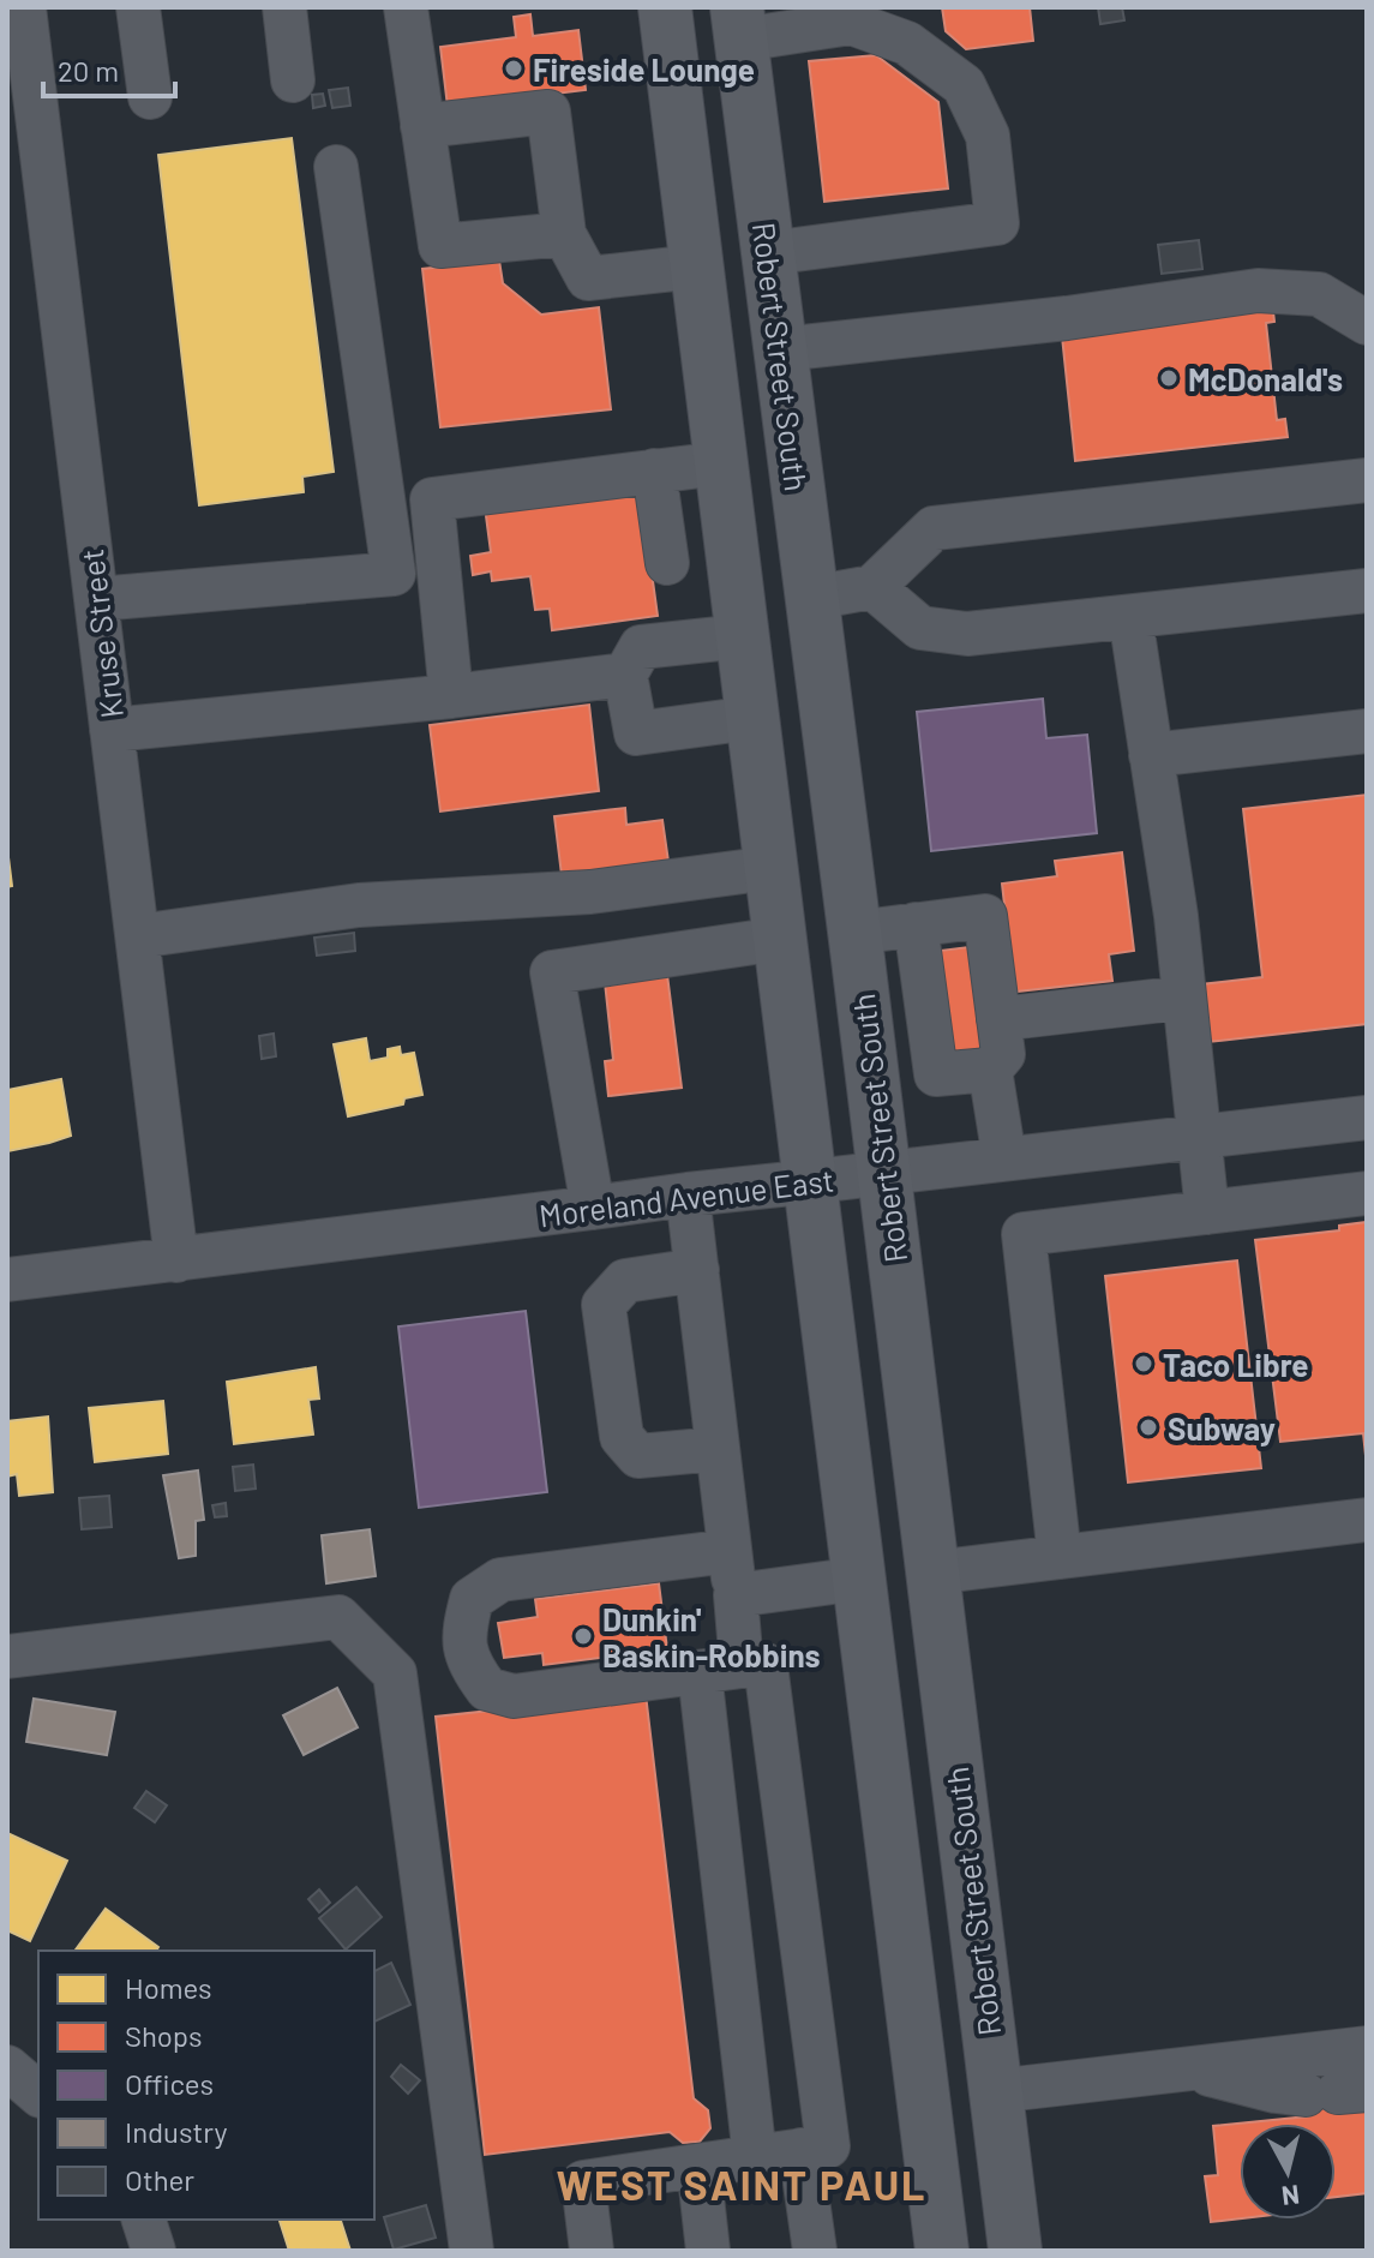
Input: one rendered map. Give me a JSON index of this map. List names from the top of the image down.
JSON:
{
  "streets": {
    "main road": ["Robert Street South"],
    "street": ["Kruse Street", "Moreland Avenue East"]
  },
  "crossings": [
    ["Robert Street South", "Moreland Avenue East"],
    ["Kruse Street", "Moreland Avenue East"]
  ],
  "districts": ["WEST SAINT PAUL"],
  "places": [
    "Fireside Lounge",
    "McDonald's",
    "Taco Libre",
    "Subway",
    "Dunkin' Baskin-Robbins"
  ],
  "legend": [
    "Homes",
    "Shops",
    "Offices",
    "Industry",
    "Other"
  ],
  "scale_bar": "20 m",
  "north": "bottom"
}
